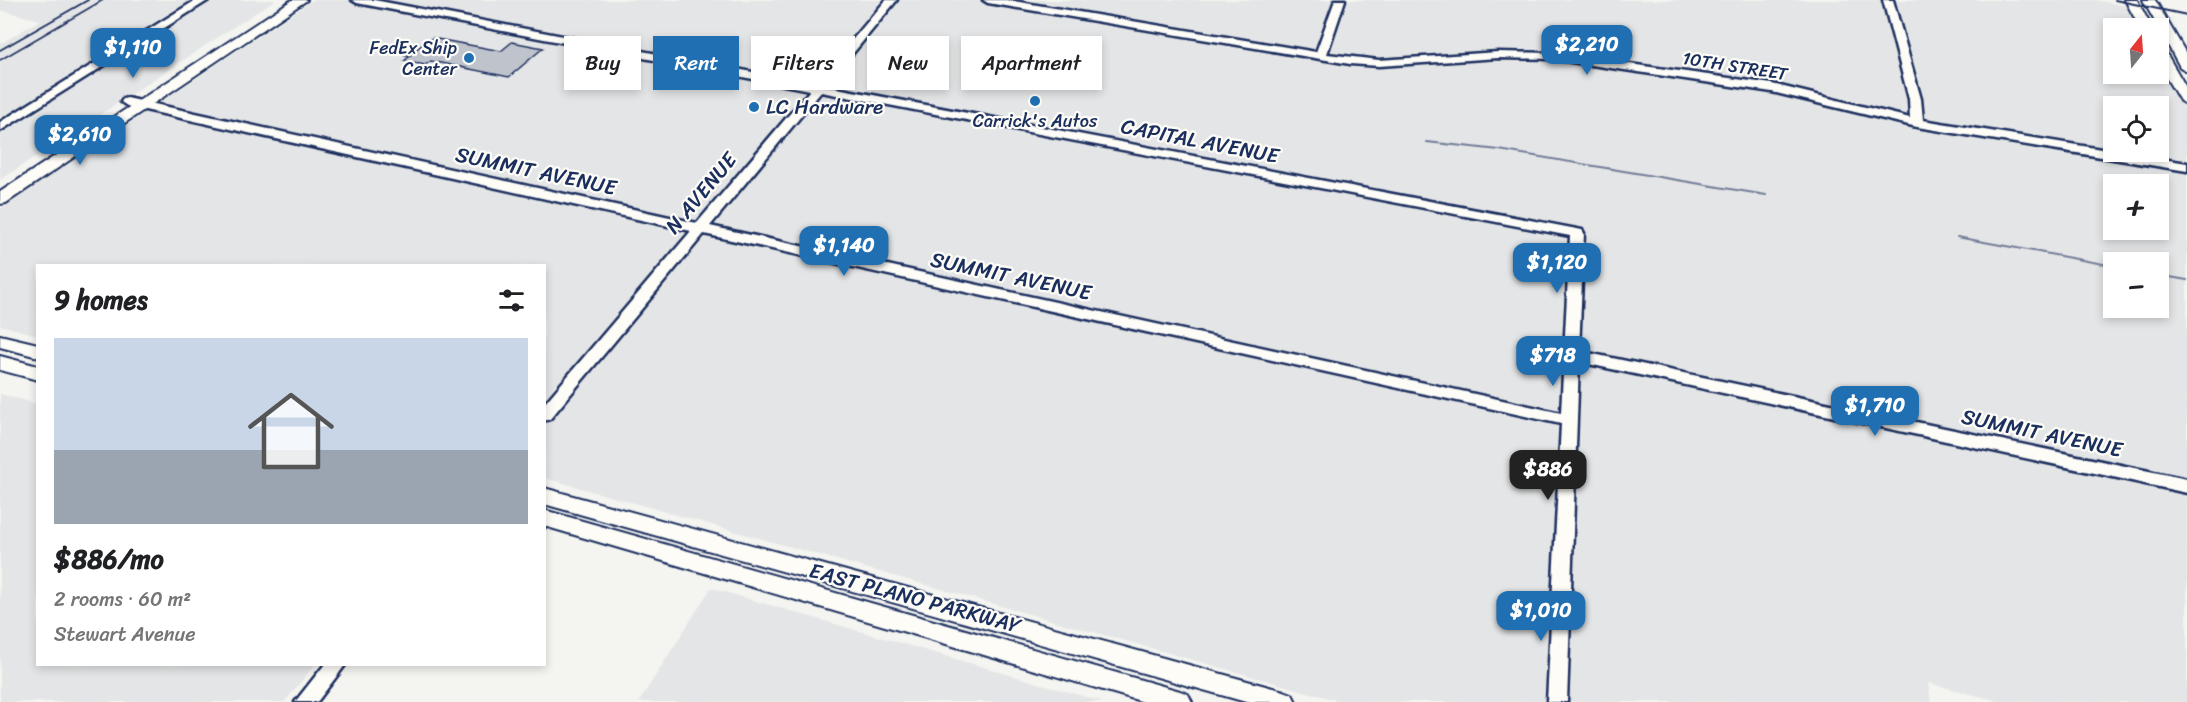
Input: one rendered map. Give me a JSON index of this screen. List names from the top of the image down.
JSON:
{
  "streets": {
    "main road": ["EAST PLANO PARKWAY"],
    "street": [
      "10TH STREET",
      "CAPITAL AVENUE",
      "SUMMIT AVENUE",
      "N AVENUE"
    ]
  },
  "crossings": [
    ["CAPITAL AVENUE", "SUMMIT AVENUE"],
    ["SUMMIT AVENUE", "N AVENUE"]
  ],
  "places": ["FedEx Ship Center", "Carrick's Autos", "LC Hardware"],
  "north": "top",
  "page": {
    "map_buttons": ["+", "−"],
    "price": [
      "$2,210",
      "$1,110",
      "$2,610",
      "$1,140",
      "$1,120",
      "$718",
      "$1,710",
      "$886",
      "$1,010"
    ],
    "chip": [
      "Buy",
      "Rent",
      "Filters",
      "New",
      "Apartment"
    ],
    "heading": "9 homes",
    "list": [
      {
        "name": "$886/mo",
        "note": "2 rooms · 60 m² · Stewart Avenue"
      }
    ]
  }
}
